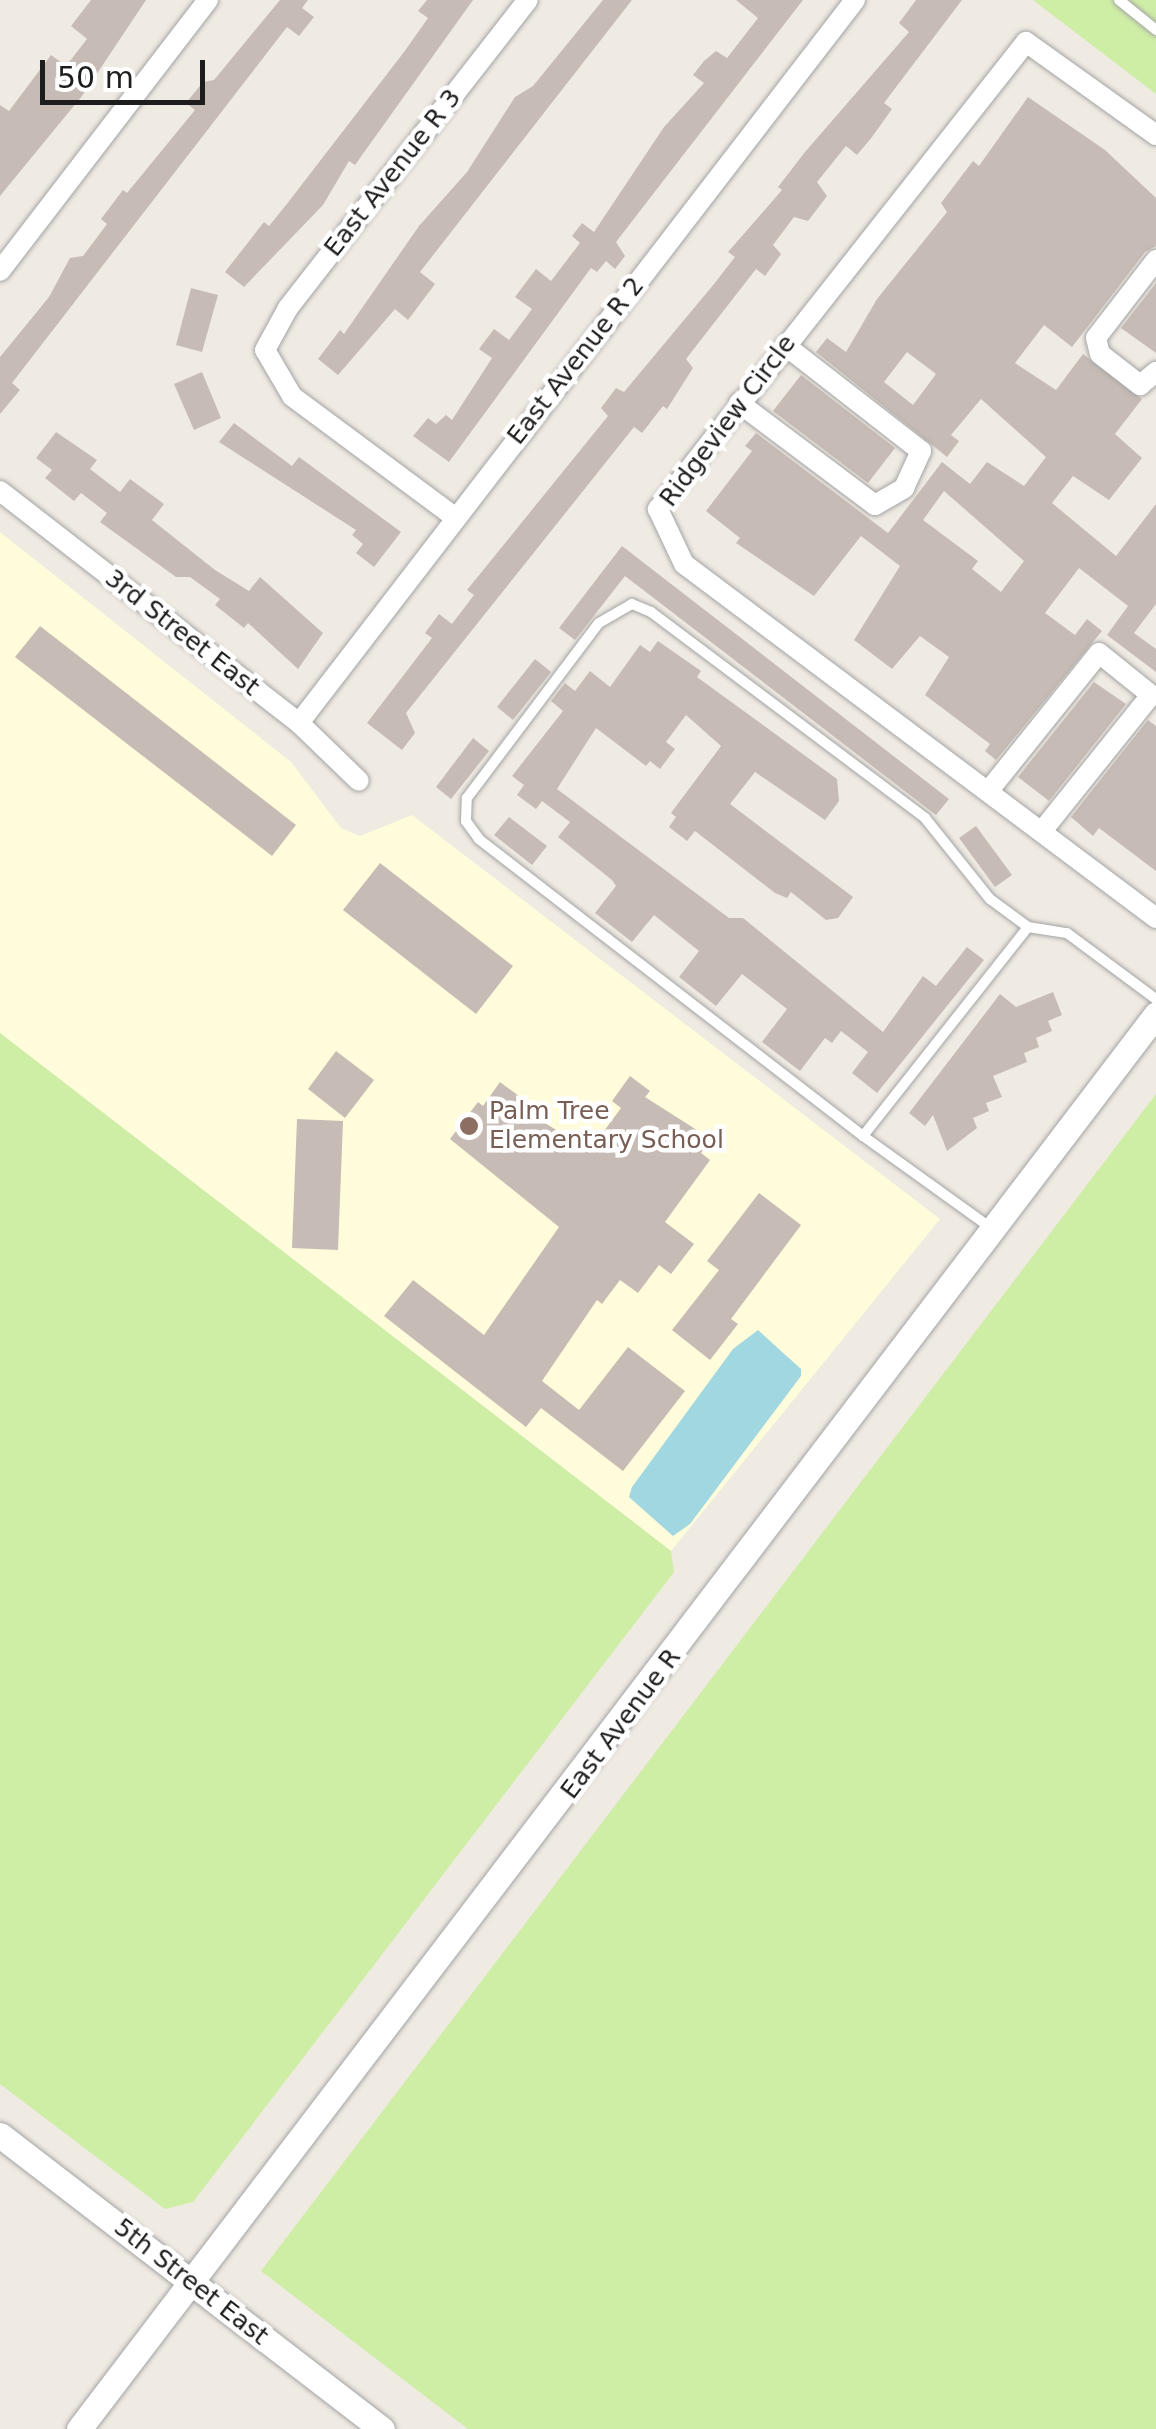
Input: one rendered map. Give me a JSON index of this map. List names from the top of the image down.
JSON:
{
  "streets": {
    "street": [
      "East Avenue R 3",
      "East Avenue R 2",
      "Ridgeview Circle",
      "3rd Street East",
      "East Avenue R",
      "5th Street East"
    ]
  },
  "crossings": [
    ["East Avenue R 3", "East Avenue R 2"],
    ["East Avenue R 2", "3rd Street East"],
    ["East Avenue R", "5th Street East"]
  ],
  "places": ["Palm Tree Elementary School"],
  "scale_bar": "50 m"
}
